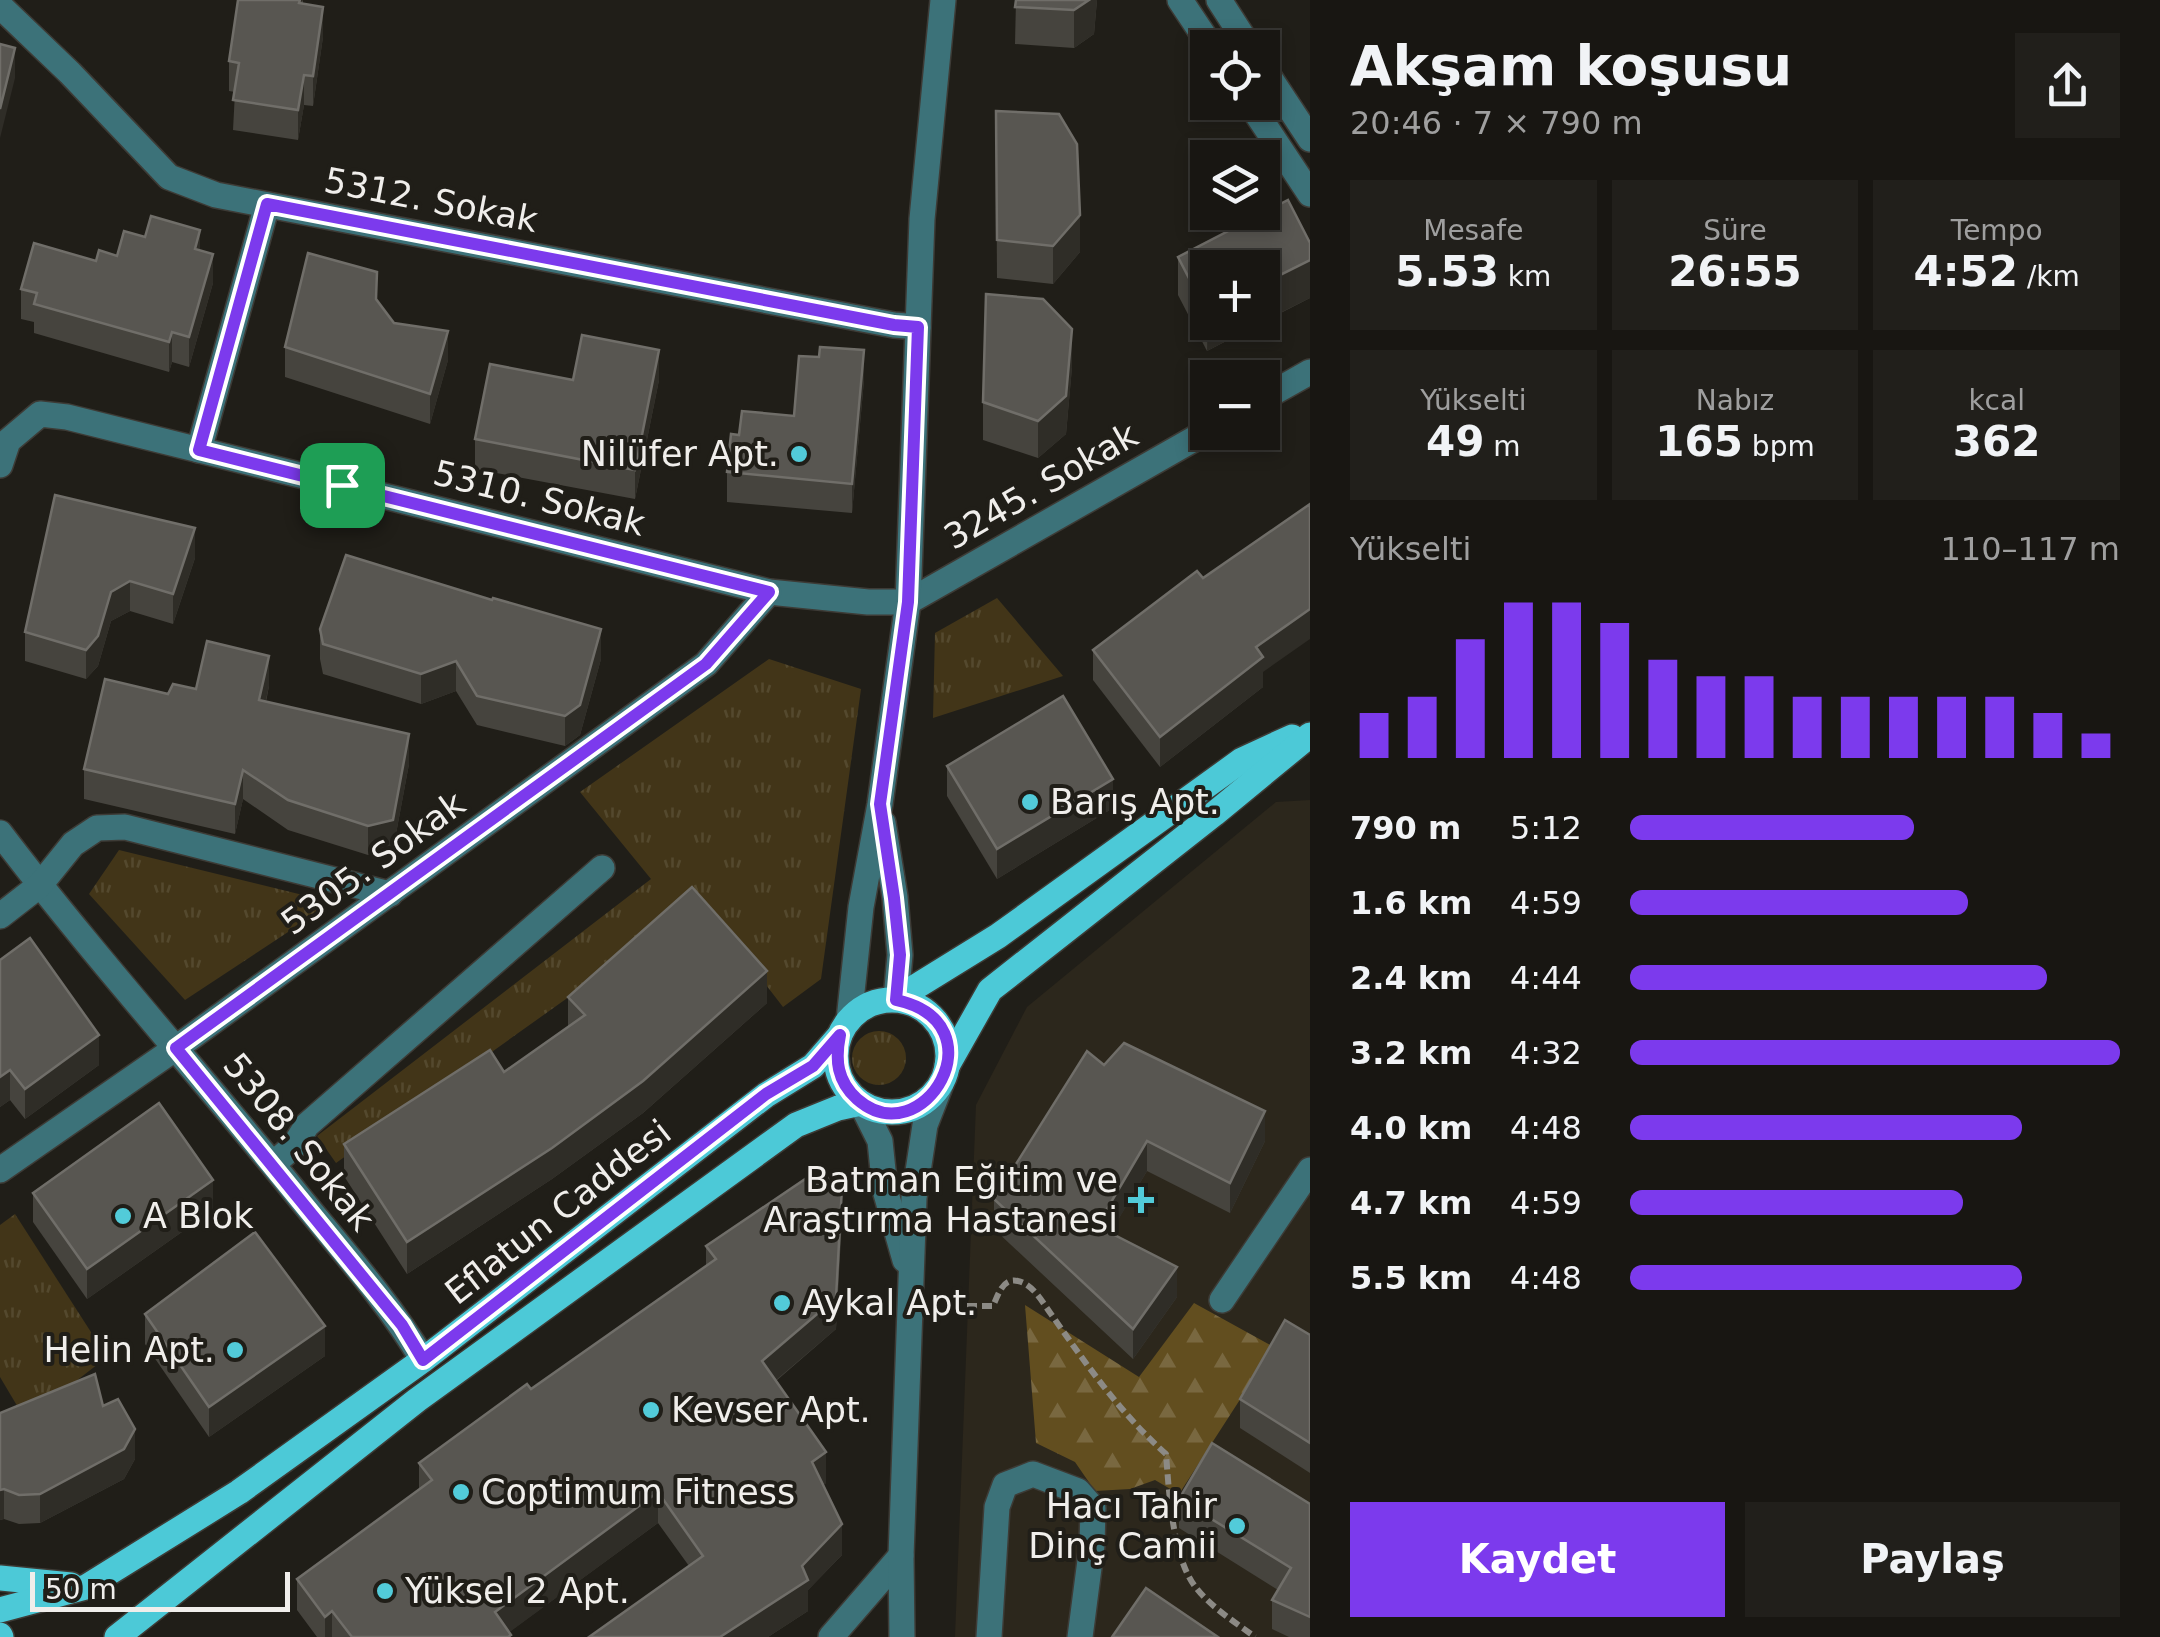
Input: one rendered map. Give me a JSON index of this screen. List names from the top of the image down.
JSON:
{
  "streets": {
    "main road": ["Eflatun Caddesi"],
    "street": [
      "5312. Sokak",
      "3245. Sokak",
      "5310. Sokak",
      "5305. Sokak",
      "5308. Sokak"
    ]
  },
  "crossings": [
    ["3245. Sokak", "5310. Sokak"],
    ["5310. Sokak", "5305. Sokak"],
    ["5305. Sokak", "5308. Sokak"],
    ["5308. Sokak", "Eflatun Caddesi"]
  ],
  "places": {
    "other": [
      "Nilüfer Apt.",
      "Barış Apt.",
      "A Blok",
      "Aykal Apt.",
      "Helin Apt.",
      "Kevser Apt.",
      "Coptimum Fitness",
      "Hacı Tahir Dinç Camii",
      "Yüksel 2 Apt."
    ],
    "health": ["Batman Eğitim ve Araştırma Hastanesi"]
  },
  "scale_bar": "50 m",
  "page": {
    "heading": ["Akşam koşusu", "20:46 · 7 × 790 m"],
    "map_buttons": ["+", "−"],
    "stats": [
      ["Mesafe", "5.53 km"],
      ["Süre", "26:55"],
      ["Tempo", "4:52 /km"],
      ["Yükselti", "49 m"],
      ["Nabız", "165 bpm"],
      ["kcal", "362"]
    ],
    "chart": ["Yükselti", "110–117 m"],
    "list": [
      {
        "name": "790 m",
        "note": "5:12"
      },
      {
        "name": "1.6 km",
        "note": "4:59"
      },
      {
        "name": "2.4 km",
        "note": "4:44"
      },
      {
        "name": "3.2 km",
        "note": "4:32"
      },
      {
        "name": "4.0 km",
        "note": "4:48"
      },
      {
        "name": "4.7 km",
        "note": "4:59"
      },
      {
        "name": "5.5 km",
        "note": "4:48"
      }
    ],
    "buttons": ["Kaydet", "Paylaş"],
    "scale": "50 m"
  }
}
